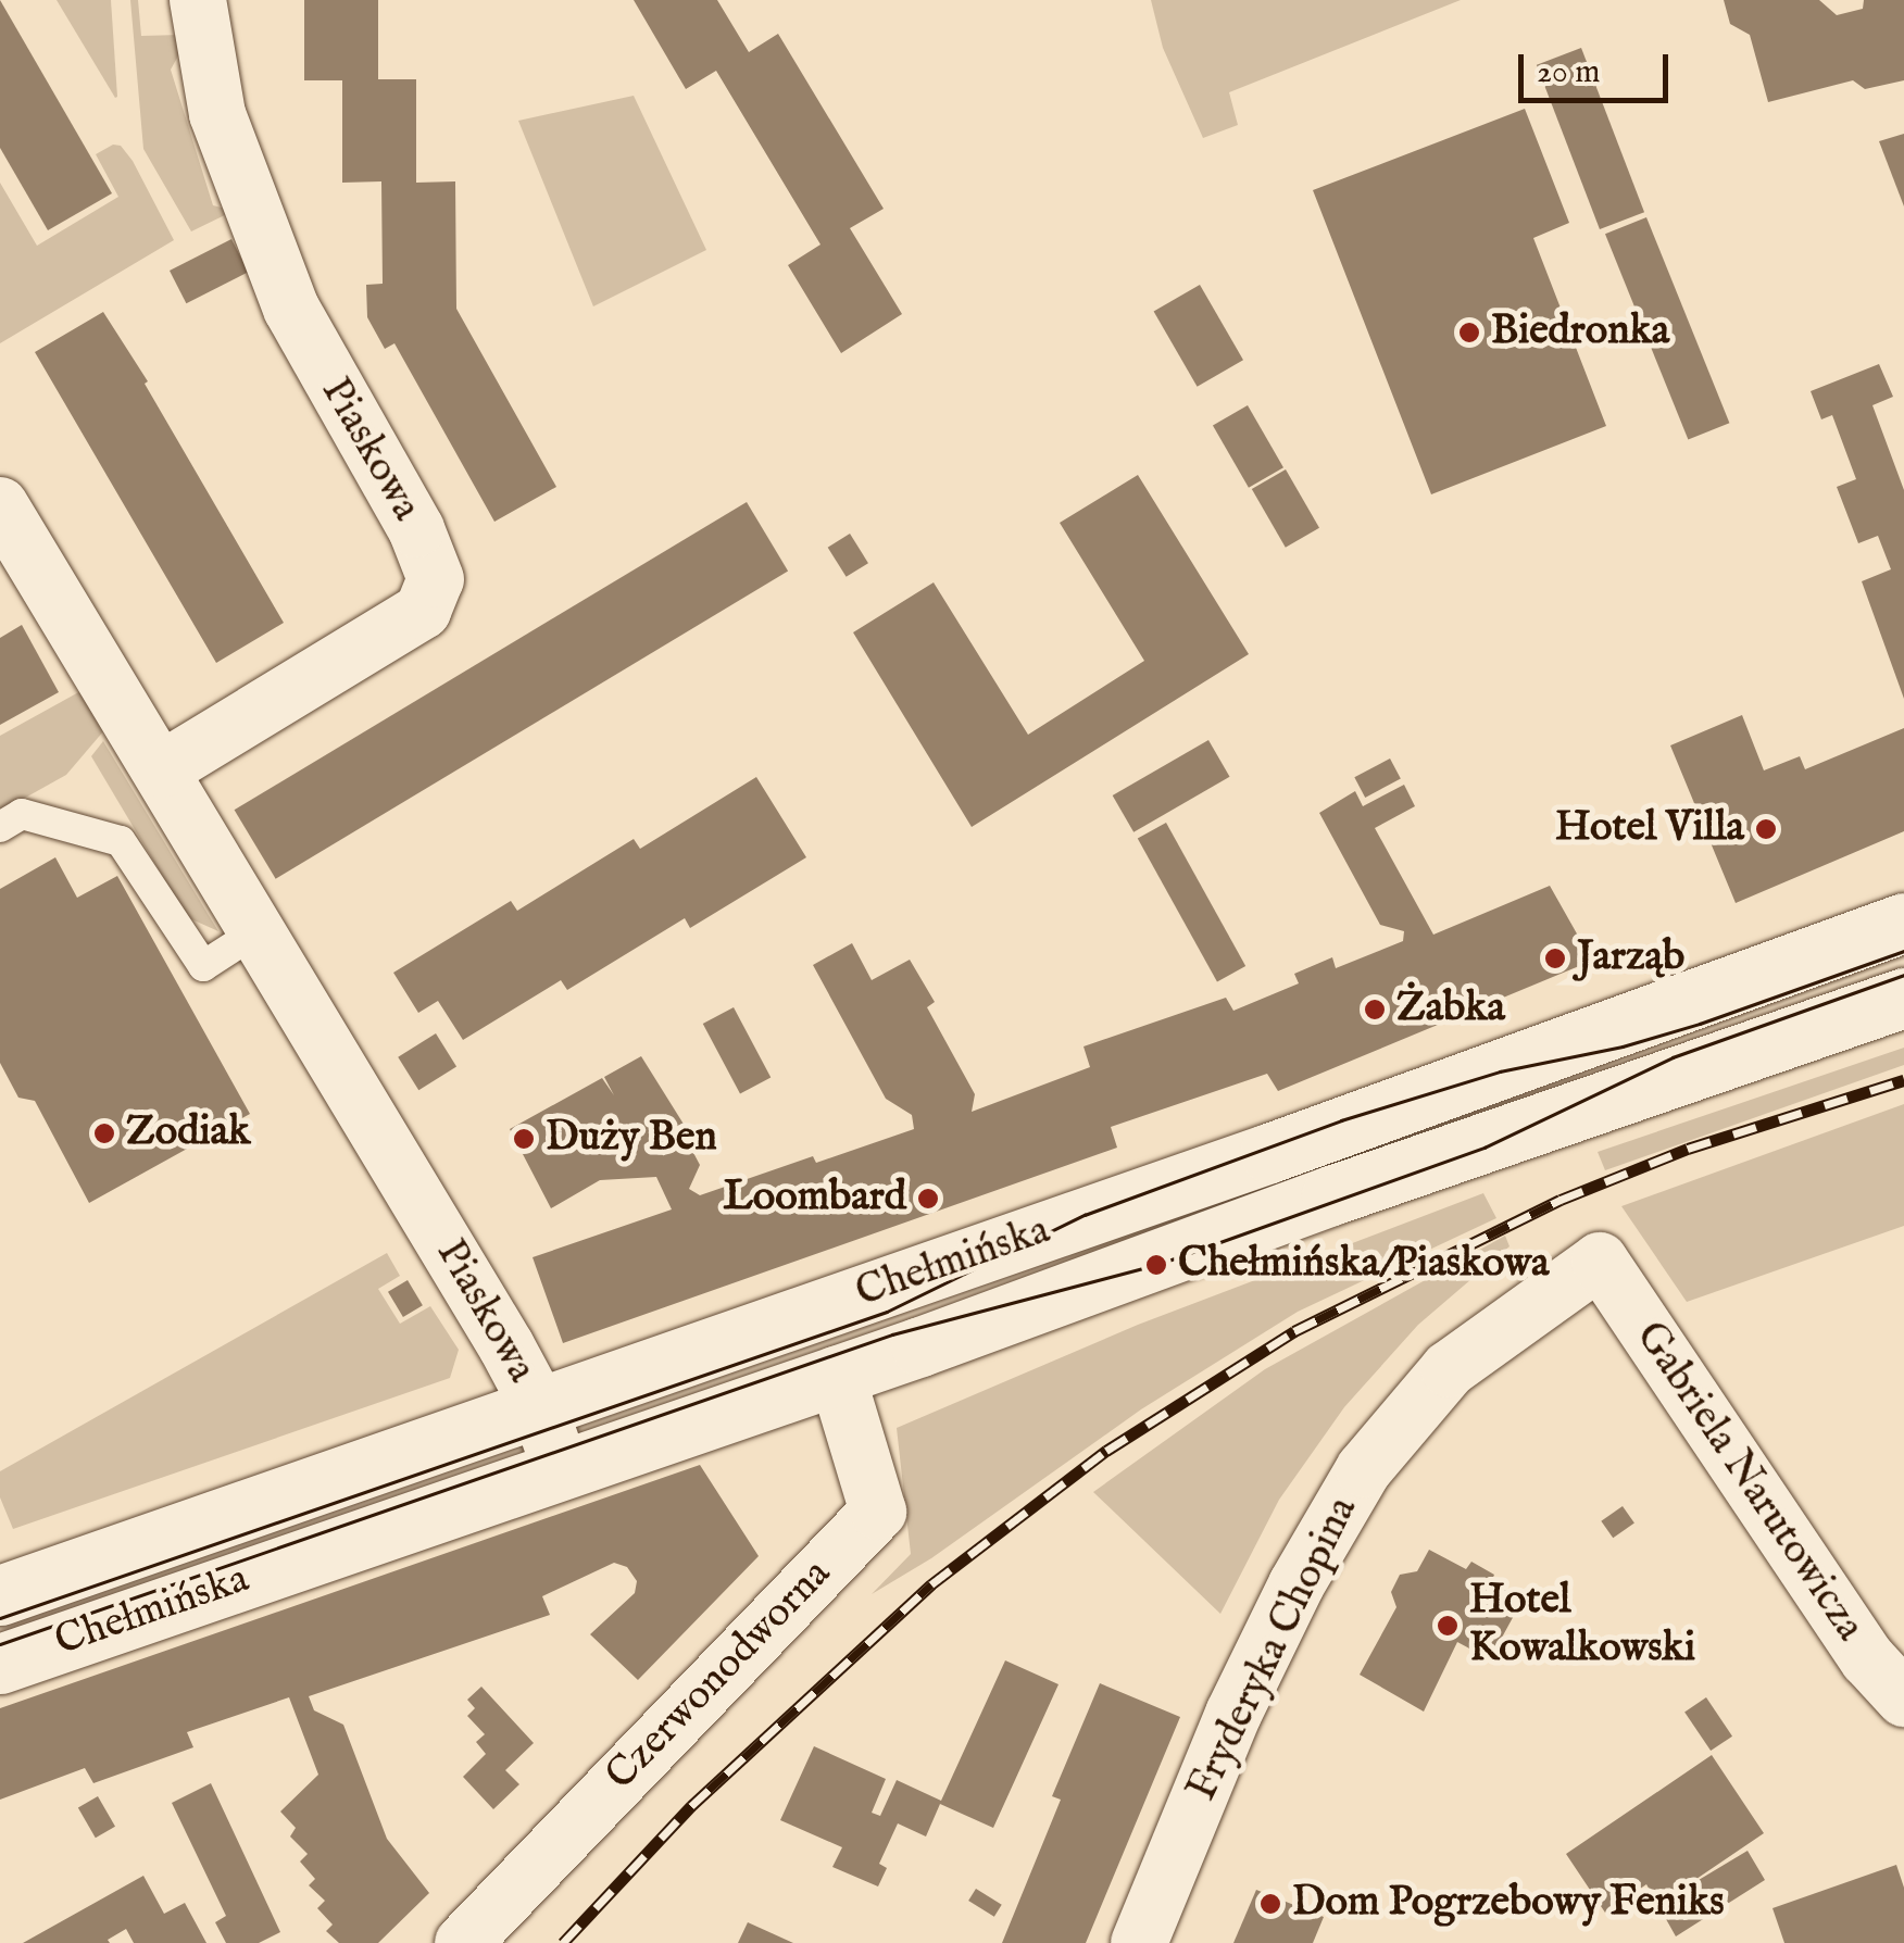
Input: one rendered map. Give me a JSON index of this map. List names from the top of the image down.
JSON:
{
  "streets": {
    "main road": ["Chełmińska"],
    "street": [
      "Piaskowa",
      "Gabriela Narutowicza",
      "Fryderyka Chopina",
      "Czerwonodworna"
    ]
  },
  "crossings": [
    ["Piaskowa", "Chełmińska"],
    ["Chełmińska", "Czerwonodworna"],
    ["Gabriela Narutowicza", "Fryderyka Chopina"]
  ],
  "places": [
    "Biedronka",
    "Hotel Villa",
    "Jarząb",
    "Żabka",
    "Zodiak",
    "Duży Ben",
    "Loombard",
    "Chełmińska/Piaskowa",
    "Hotel Kowalkowski",
    "Dom Pogrzebowy Feniks"
  ],
  "scale_bar": "20 m"
}
